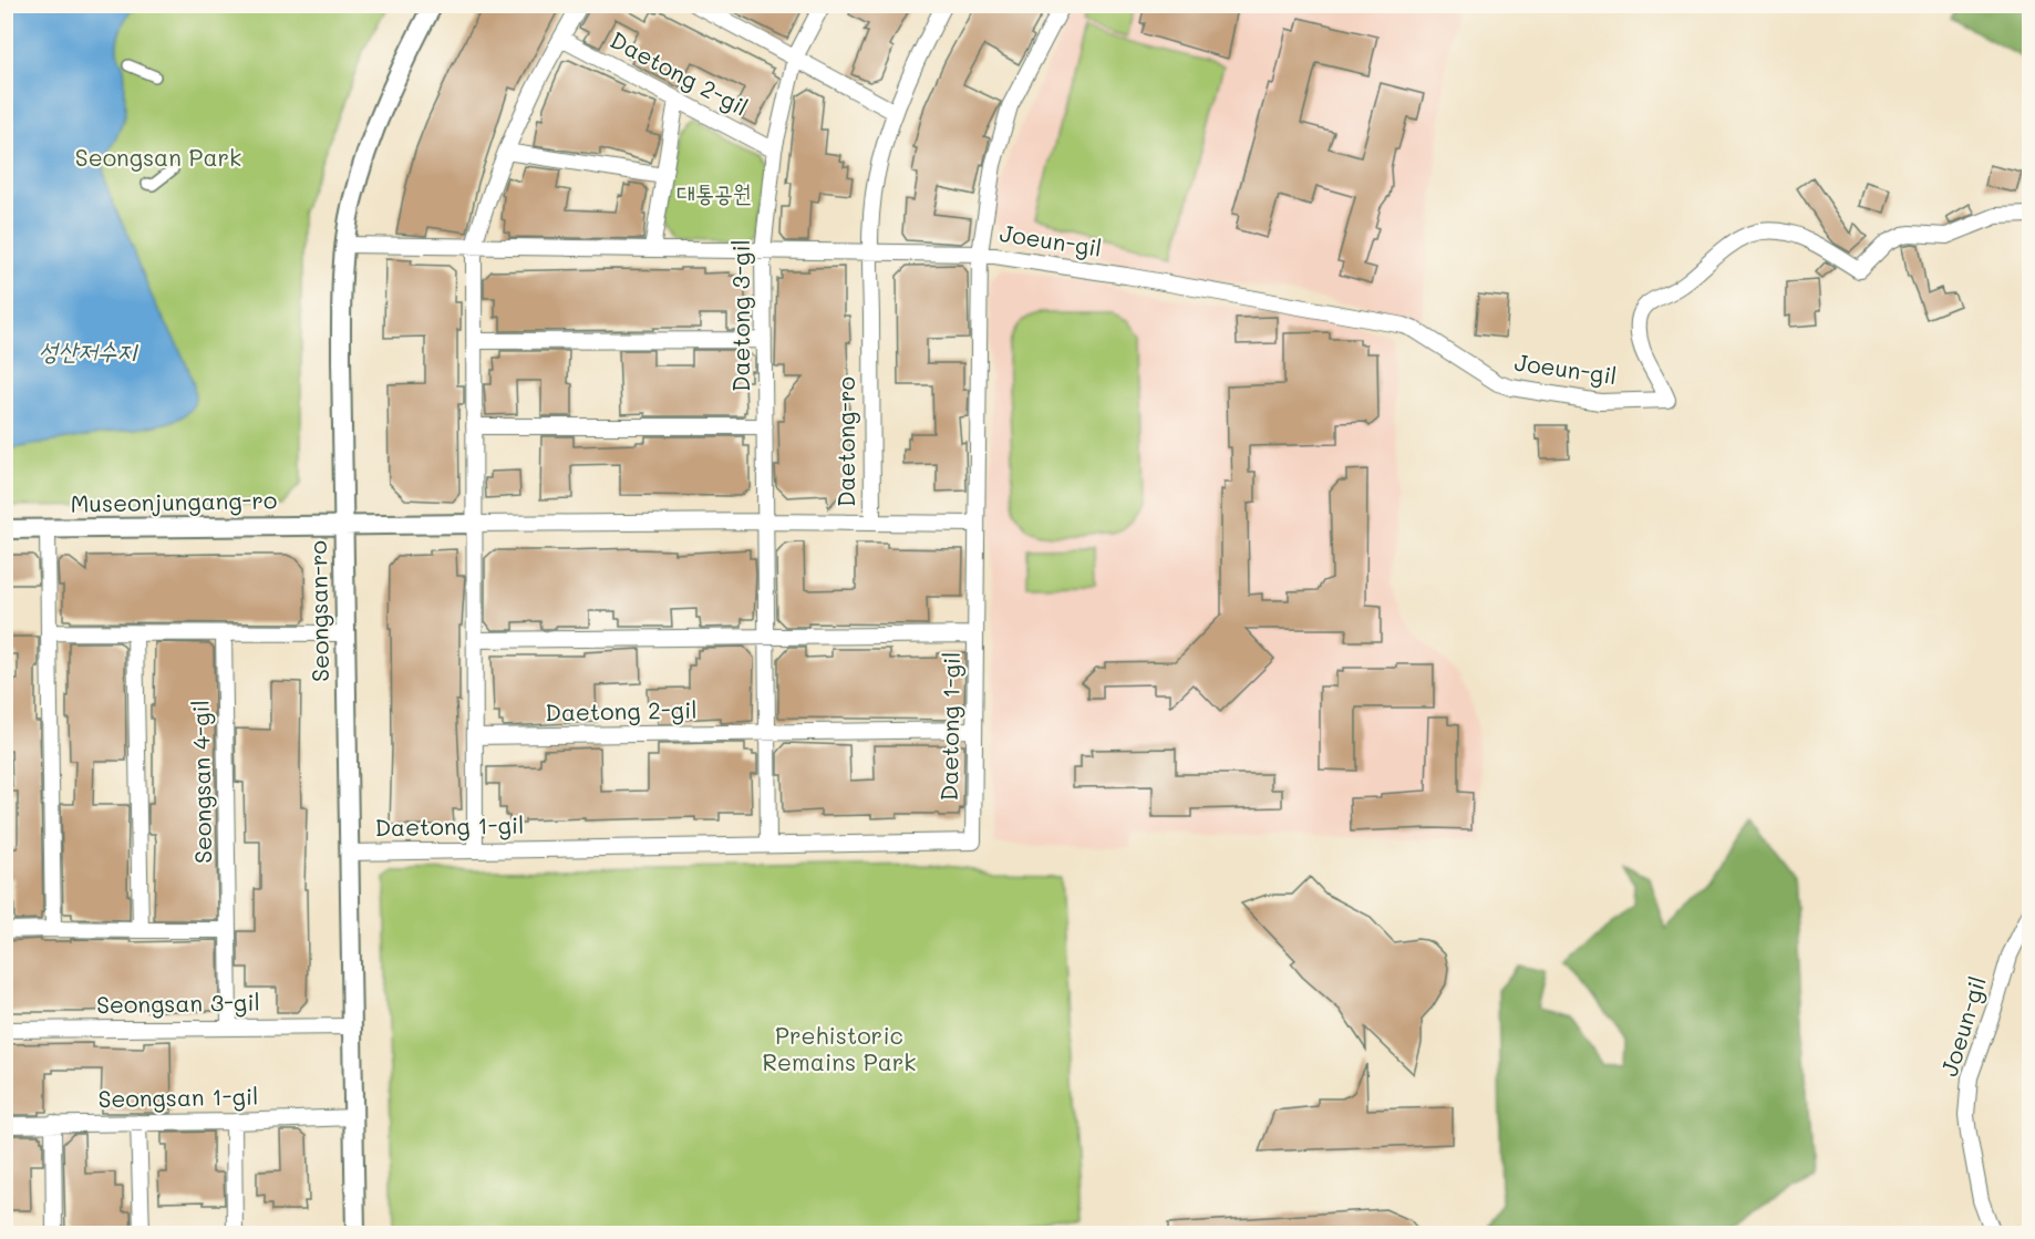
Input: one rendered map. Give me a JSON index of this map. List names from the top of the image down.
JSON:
{
  "streets": {
    "street": [
      "Daetong 2-gil",
      "Joeun-gil",
      "Daetong 3-gil",
      "Daetong-ro",
      "Museonjungang-ro",
      "Seongsan-ro",
      "Daetong 1-gil",
      "Seongsan 4-gil",
      "Seongsan 3-gil",
      "Seongsan 1-gil"
    ]
  },
  "crossings": [
    ["Daetong 2-gil", "Daetong 3-gil"],
    ["Joeun-gil", "Daetong 1-gil"],
    ["Daetong 3-gil", "Daetong-ro"],
    ["Daetong 3-gil", "Daetong 1-gil"],
    ["Daetong-ro", "Museonjungang-ro"],
    ["Daetong-ro", "Seongsan-ro"],
    ["Museonjungang-ro", "Seongsan-ro"],
    ["Seongsan-ro", "Daetong 1-gil"],
    ["Seongsan-ro", "Seongsan 3-gil"],
    ["Seongsan-ro", "Seongsan 1-gil"],
    ["Seongsan 4-gil", "Seongsan 3-gil"]
  ],
  "water": ["성산저수지"],
  "parks": ["Seongsan Park", "대통공원", "Prehistoric Remains Park"]
}
